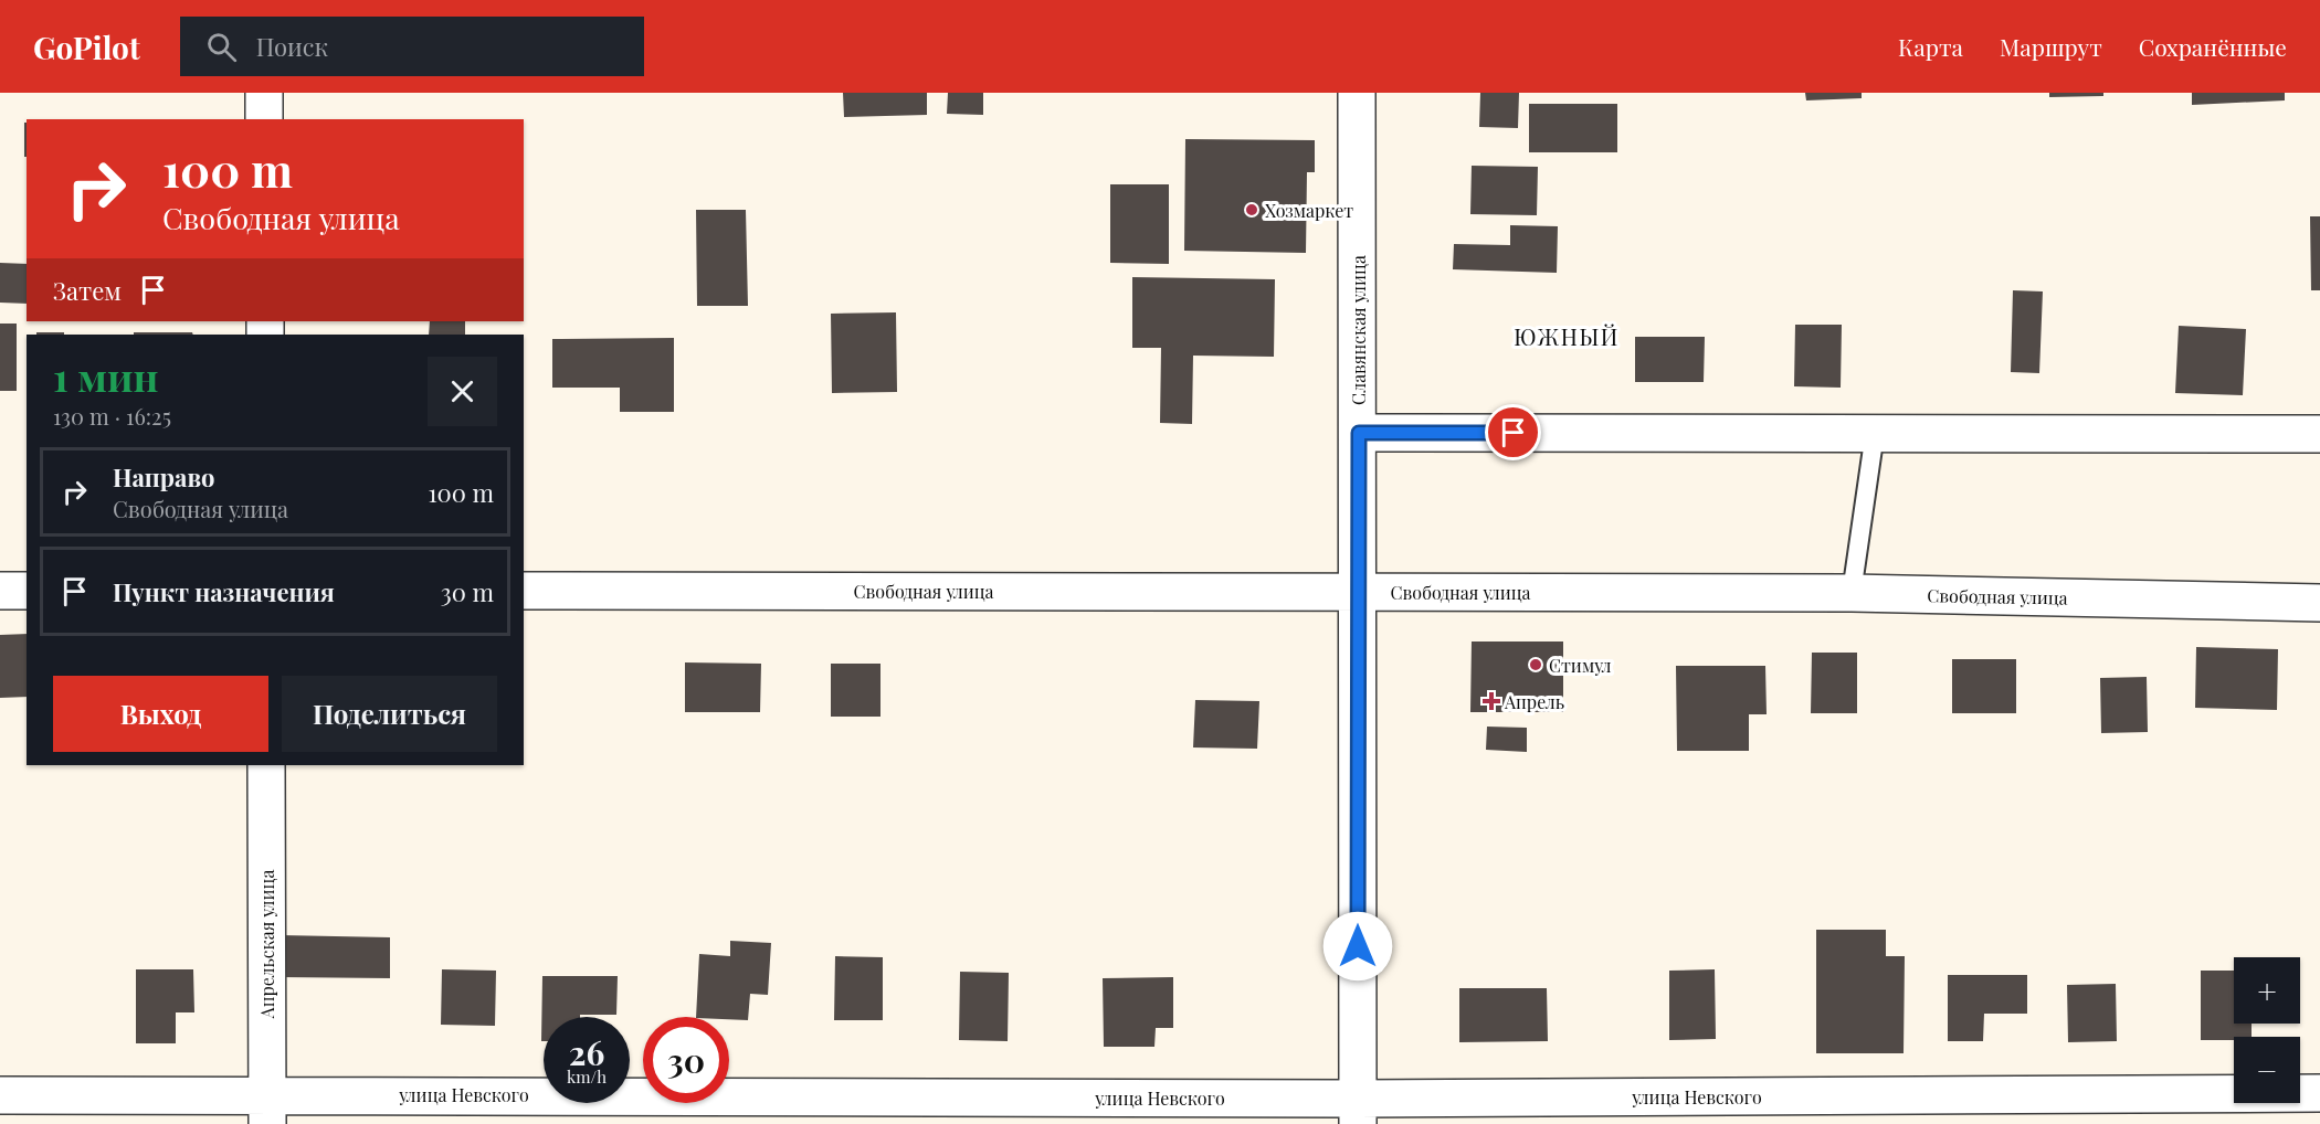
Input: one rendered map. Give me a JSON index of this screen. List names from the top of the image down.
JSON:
{
  "streets": {
    "street": [
      "Славянская улица",
      "Свободная улица",
      "Апрельская улица",
      "улица Невского"
    ]
  },
  "crossings": [
    ["Славянская улица", "Свободная улица"],
    ["Славянская улица", "улица Невского"],
    ["Апрельская улица", "улица Невского"]
  ],
  "districts": ["ЮЖНЫЙ"],
  "places": {
    "other": ["Хозмаркет", "Стимул"],
    "health": ["Апрель"]
  },
  "page": {
    "header": "GoPilot",
    "search": "Поиск",
    "nav": ["Карта", "Маршрут", "Сохранённые"],
    "turn": ["100 m", "Свободная улица"],
    "then": "Затем",
    "heading": ["1 мин", "130 m · 16:25"],
    "list": [
      {
        "name": "Направо",
        "note": "Свободная улица",
        "value": "100 m"
      },
      {
        "name": "Пункт назначения",
        "value": "30 m"
      }
    ],
    "buttons": ["Выход", "Поделиться"],
    "map_buttons": ["+", "−"],
    "speed": "26 km/h",
    "limit": "30"
  }
}
